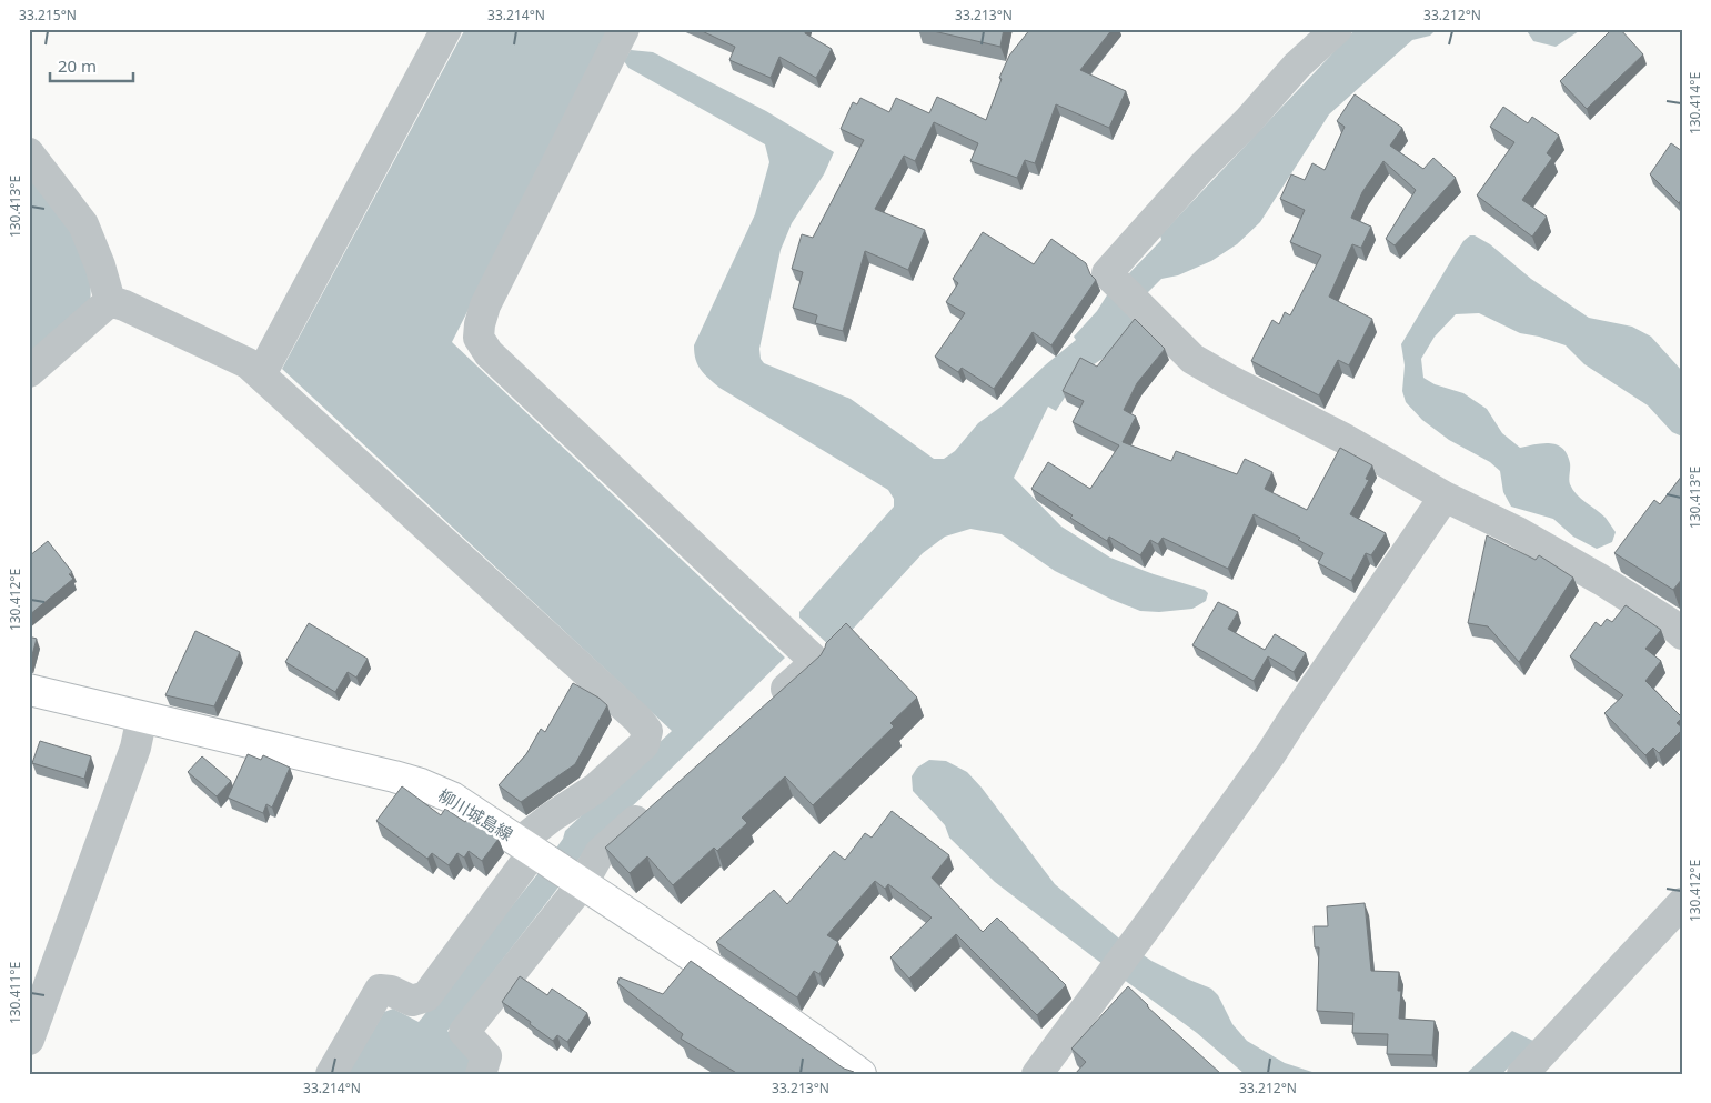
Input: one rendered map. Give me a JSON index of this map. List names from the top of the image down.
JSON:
{
  "streets": {
    "main road": ["柳川城島線"]
  },
  "scale_bar": "20 m",
  "coordinates": [
    "33.215°N",
    "33.214°N",
    "33.213°N",
    "33.212°N",
    "130.414°E",
    "130.413°E",
    "130.412°E",
    "130.411°E"
  ]
}
